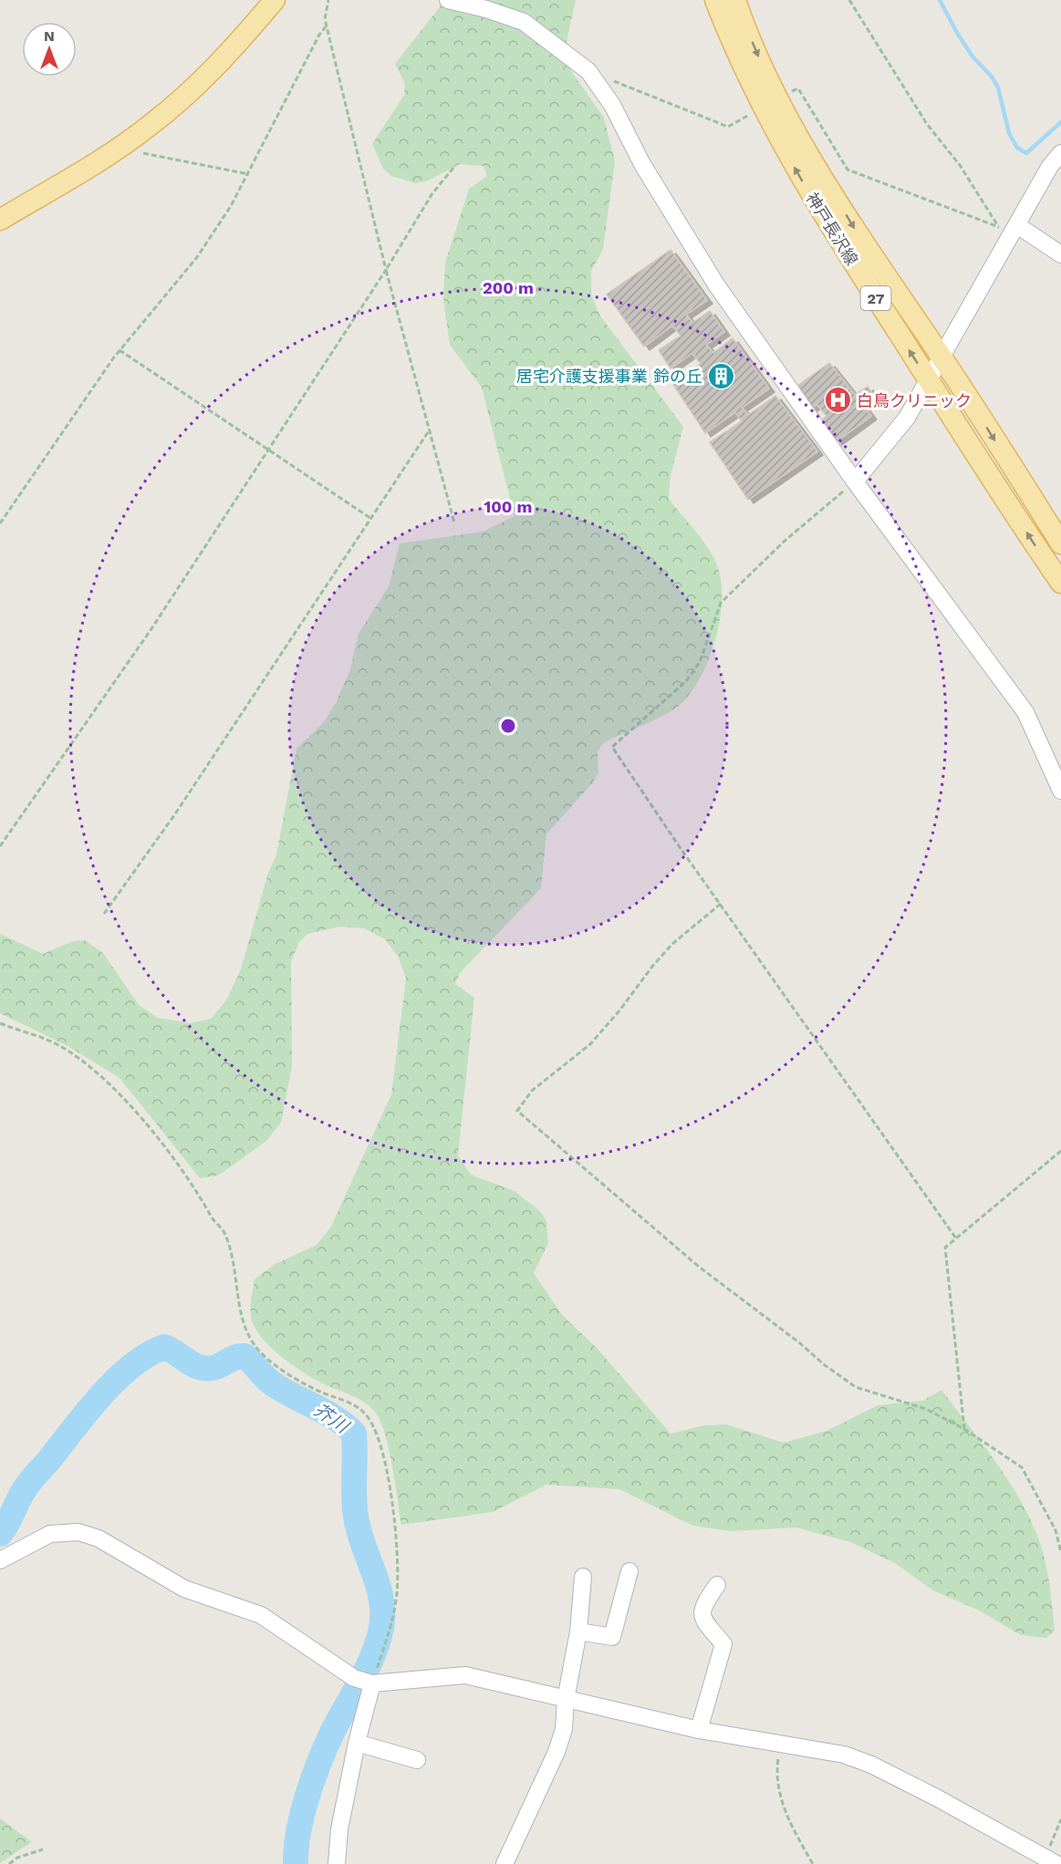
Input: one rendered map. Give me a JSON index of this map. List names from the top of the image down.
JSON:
{
  "streets": {
    "main road": ["神戸長沢線", "27"]
  },
  "water": ["芥川"],
  "places": {
    "building": ["居宅介護支援事業 鈴の丘"],
    "hospital": ["白鳥クリニック"]
  },
  "north": "top",
  "rings": ["200 m", "100 m"]
}
